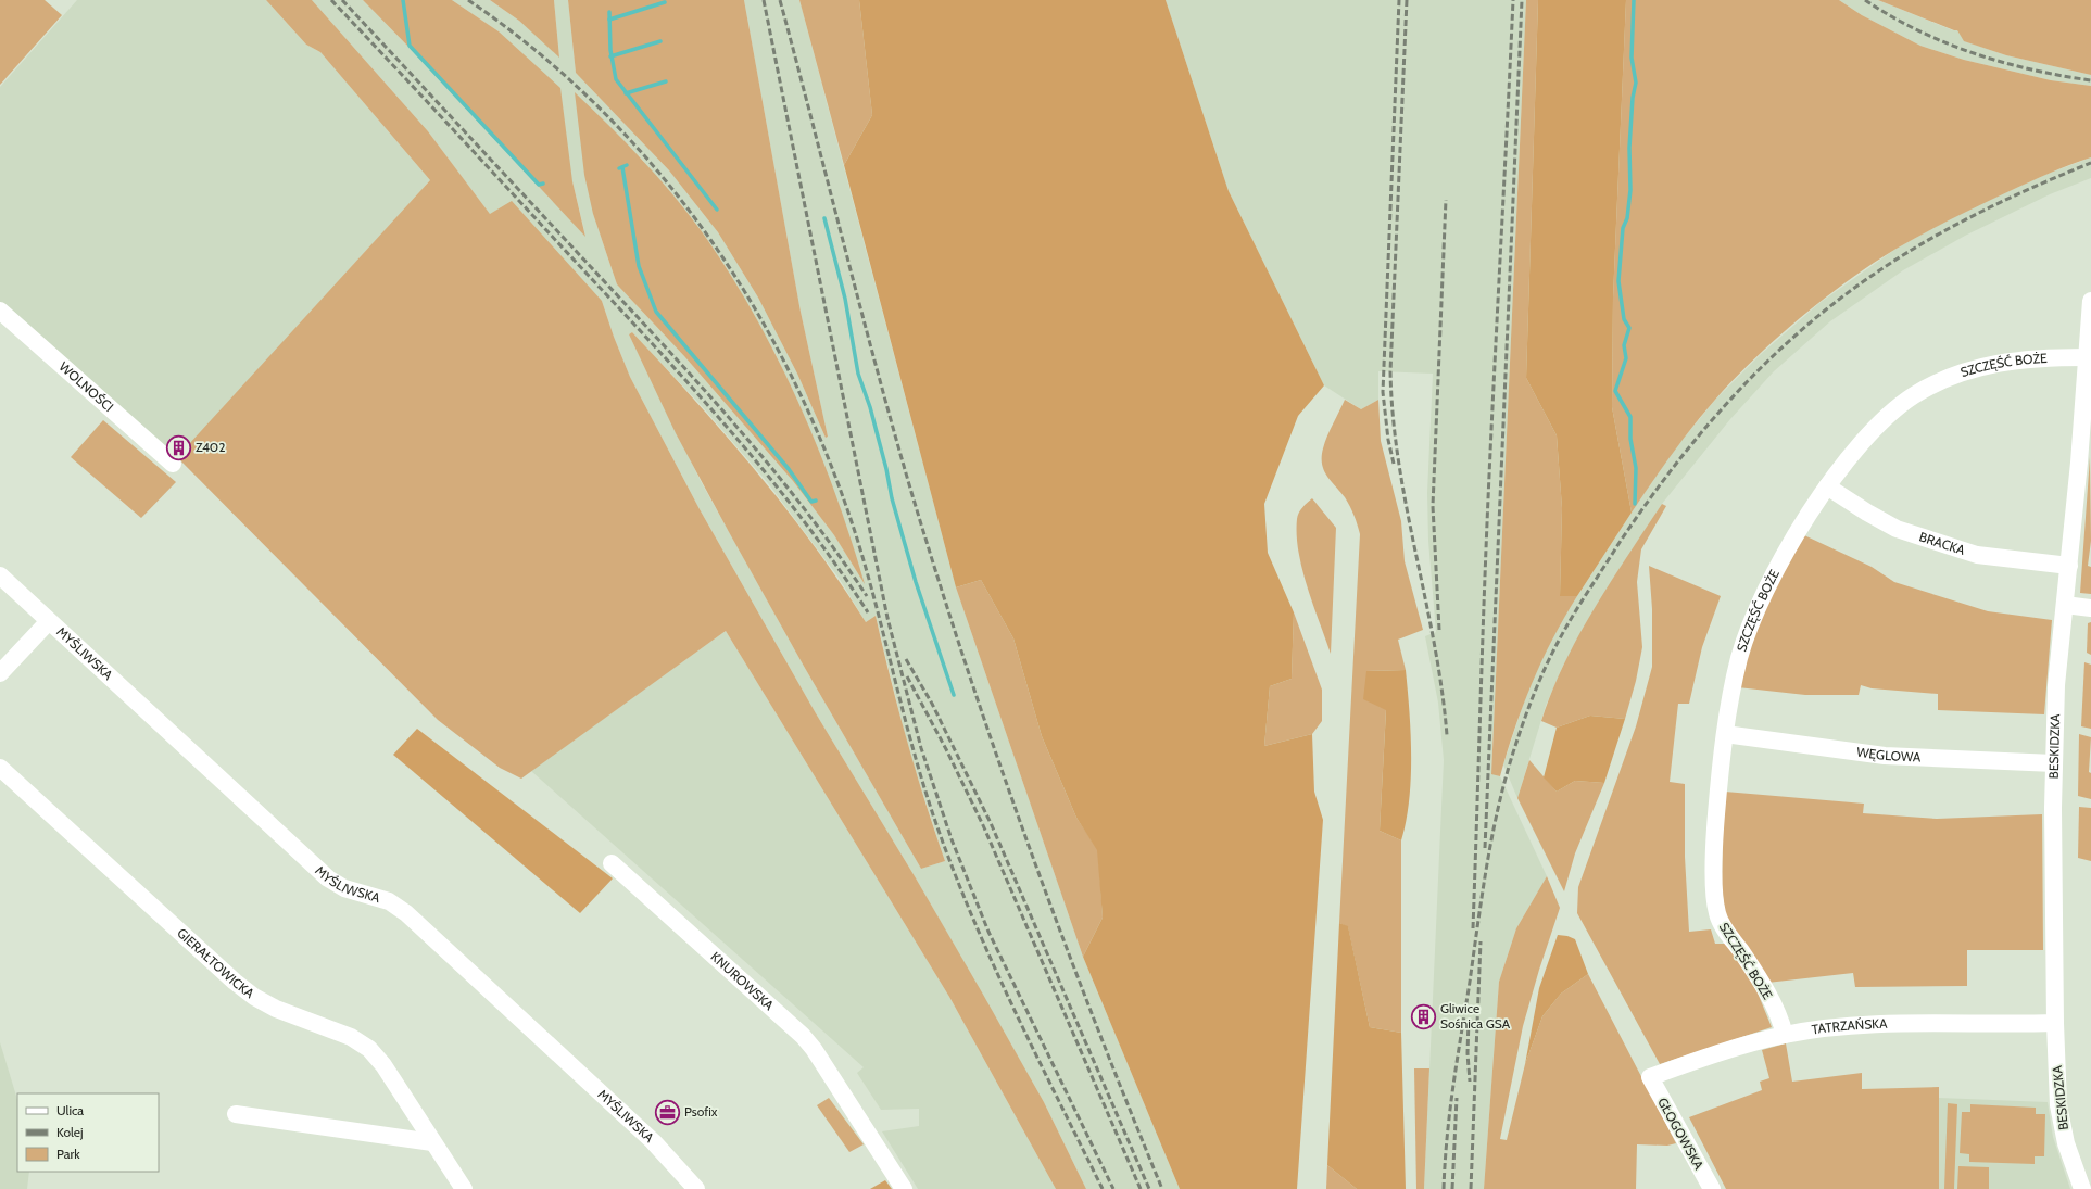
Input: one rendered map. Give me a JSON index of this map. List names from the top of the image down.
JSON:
{
  "streets": {
    "street": [
      "SZCZĘŚĆ BOŻE",
      "WOLNOŚCI",
      "BRACKA",
      "MYŚLIWSKA",
      "BESKIDZKA",
      "WĘGLOWA",
      "GIERAŁTOWICKA",
      "KNUROWSKA",
      "TATRZAŃSKA",
      "GŁOGOWSKA"
    ]
  },
  "crossings": [
    ["SZCZĘŚĆ BOŻE", "BRACKA"],
    ["SZCZĘŚĆ BOŻE", "BESKIDZKA"],
    ["SZCZĘŚĆ BOŻE", "WĘGLOWA"],
    ["SZCZĘŚĆ BOŻE", "TATRZAŃSKA"],
    ["BRACKA", "BESKIDZKA"],
    ["BESKIDZKA", "WĘGLOWA"],
    ["BESKIDZKA", "TATRZAŃSKA"],
    ["TATRZAŃSKA", "GŁOGOWSKA"]
  ],
  "places": {
    "building": ["Z402", "Gliwice Sośnica GSA"],
    "office": ["Psofix"]
  },
  "legend": ["Ulica", "Kolej", "Park"]
}
